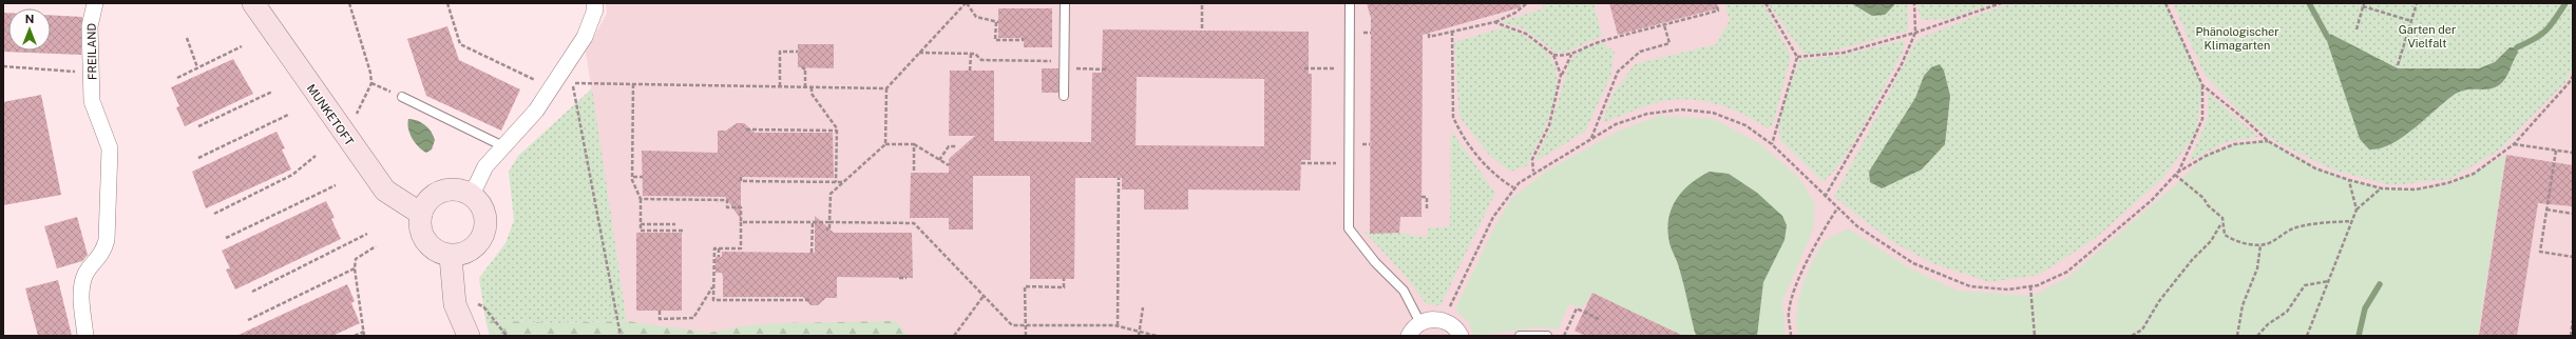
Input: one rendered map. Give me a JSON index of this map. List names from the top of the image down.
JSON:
{
  "streets": {
    "street": ["FREILAND", "MUNKETOFT"]
  },
  "parks": ["Garten der Vielfalt", "Phänologischer Klimagarten"],
  "north": "top"
}
